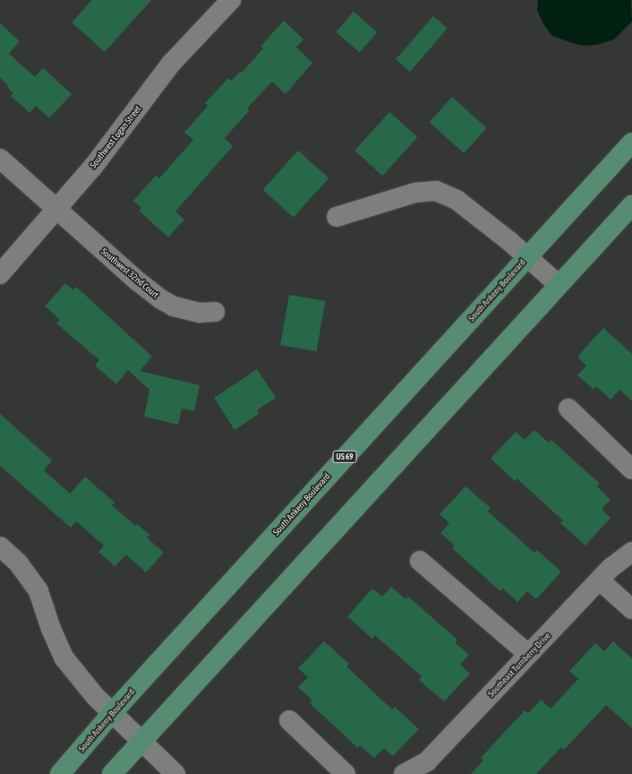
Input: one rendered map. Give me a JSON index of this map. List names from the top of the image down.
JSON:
{
  "streets": {
    "main road": ["South Ankeny Boulevard", "US 69"],
    "street": ["Southwest Logan Street", "Southwest 32nd Court", "Southeast Turnberry Drive"]
  },
  "crossings": [
    ["Southwest Logan Street", "Southwest 32nd Court"]
  ]
}
